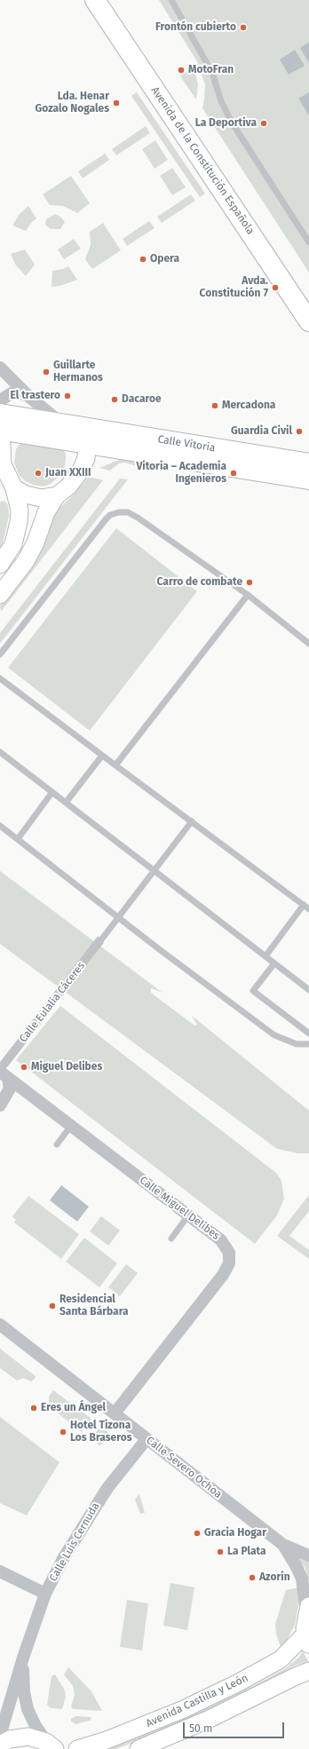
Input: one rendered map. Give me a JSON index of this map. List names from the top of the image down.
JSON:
{
  "streets": {
    "highway": ["Avenida de la Constitución Española", "Calle Vitoria"],
    "main road": ["Avenida Castilla y León"],
    "street": [
      "Calle Eulalia Cáceres",
      "Calle Miguel Delibes",
      "Calle Severo Ochoa",
      "Calle Luis Cernuda"
    ]
  },
  "crossings": [
    ["Calle Eulalia Cáceres", "Calle Miguel Delibes"],
    ["Calle Miguel Delibes", "Calle Severo Ochoa"],
    ["Calle Severo Ochoa", "Calle Luis Cernuda"]
  ],
  "places": [
    "Frontón cubierto",
    "MotoFran",
    "Lda. Henar Gozalo Nogales",
    "La Deportiva",
    "Opera",
    "Avda. Constitución 7",
    "Guillarte Hermanos",
    "El trastero",
    "Dacaroe",
    "Mercadona",
    "Guardia Civil",
    "Juan XXIII",
    "Vitoria – Academia Ingenieros",
    "Carro de combate",
    "Miguel Delibes",
    "Residencial Santa Bárbara",
    "Eres un Ángel",
    "Hotel Tizona Los Braseros",
    "Gracia Hogar",
    "La Plata",
    "Azorín"
  ],
  "scale_bar": "50 m"
}
